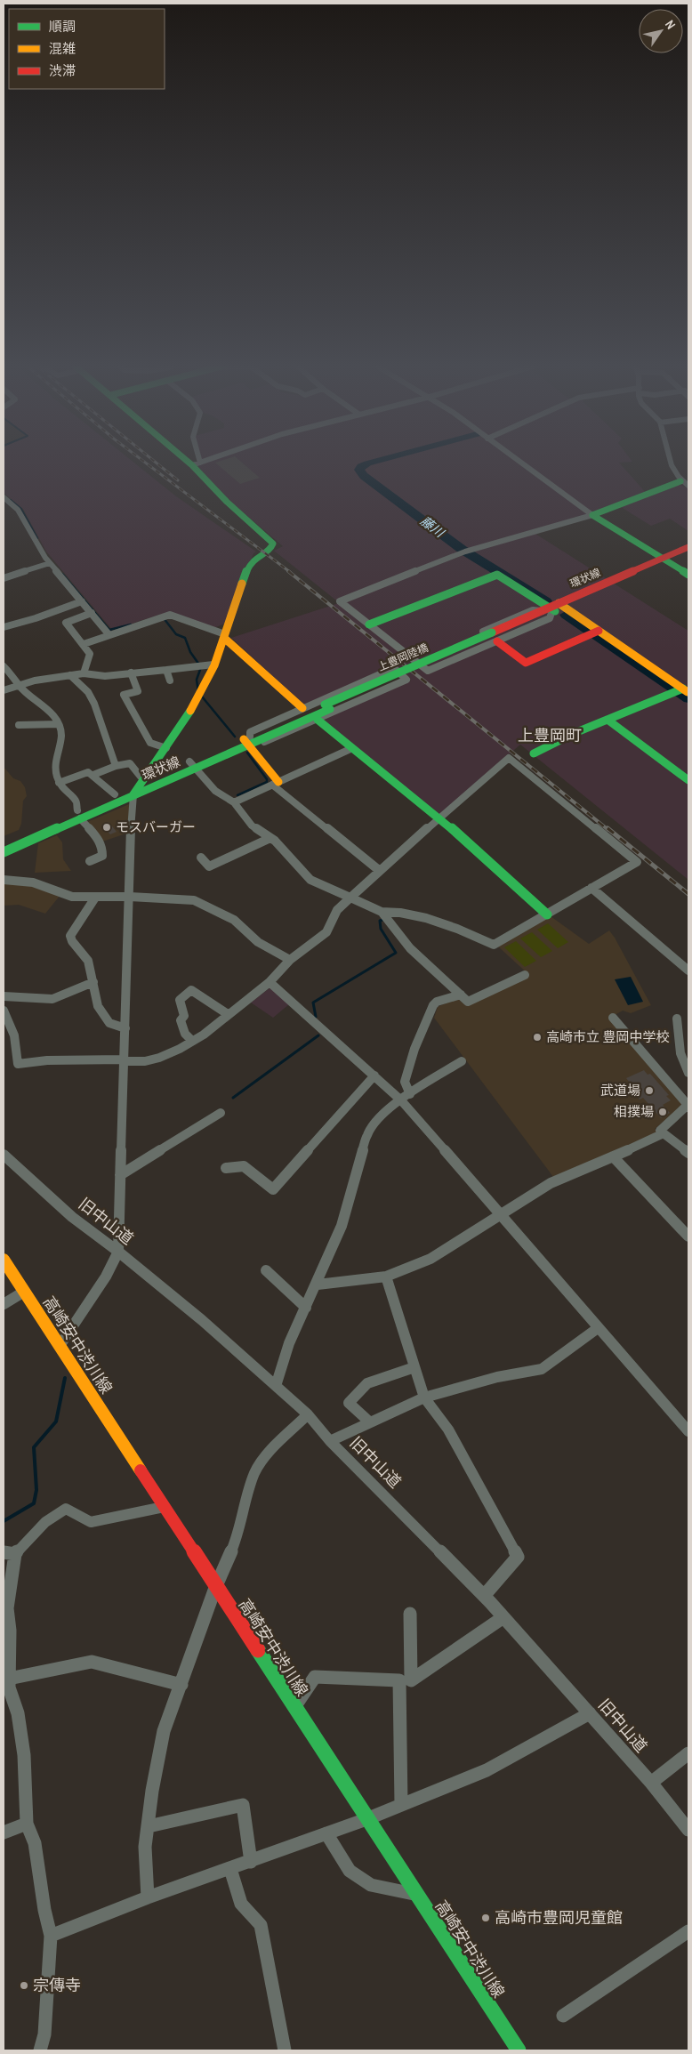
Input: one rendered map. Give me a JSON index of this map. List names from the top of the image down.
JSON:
{
  "streets": {
    "street": [
      "環状線",
      "上豊岡陸橋",
      "旧中山道",
      "高崎安中渋川線"
    ]
  },
  "crossings": [
    ["環状線", "上豊岡陸橋"]
  ],
  "districts": ["上豊岡町"],
  "water": ["藤川"],
  "places": [
    "モスバーガー",
    "高崎市立 豊岡中学校",
    "武道場",
    "相撲場",
    "高崎市豊岡児童館",
    "宗傳寺"
  ],
  "legend": ["順調", "混雑", "渋滞"],
  "north": "top right"
}
